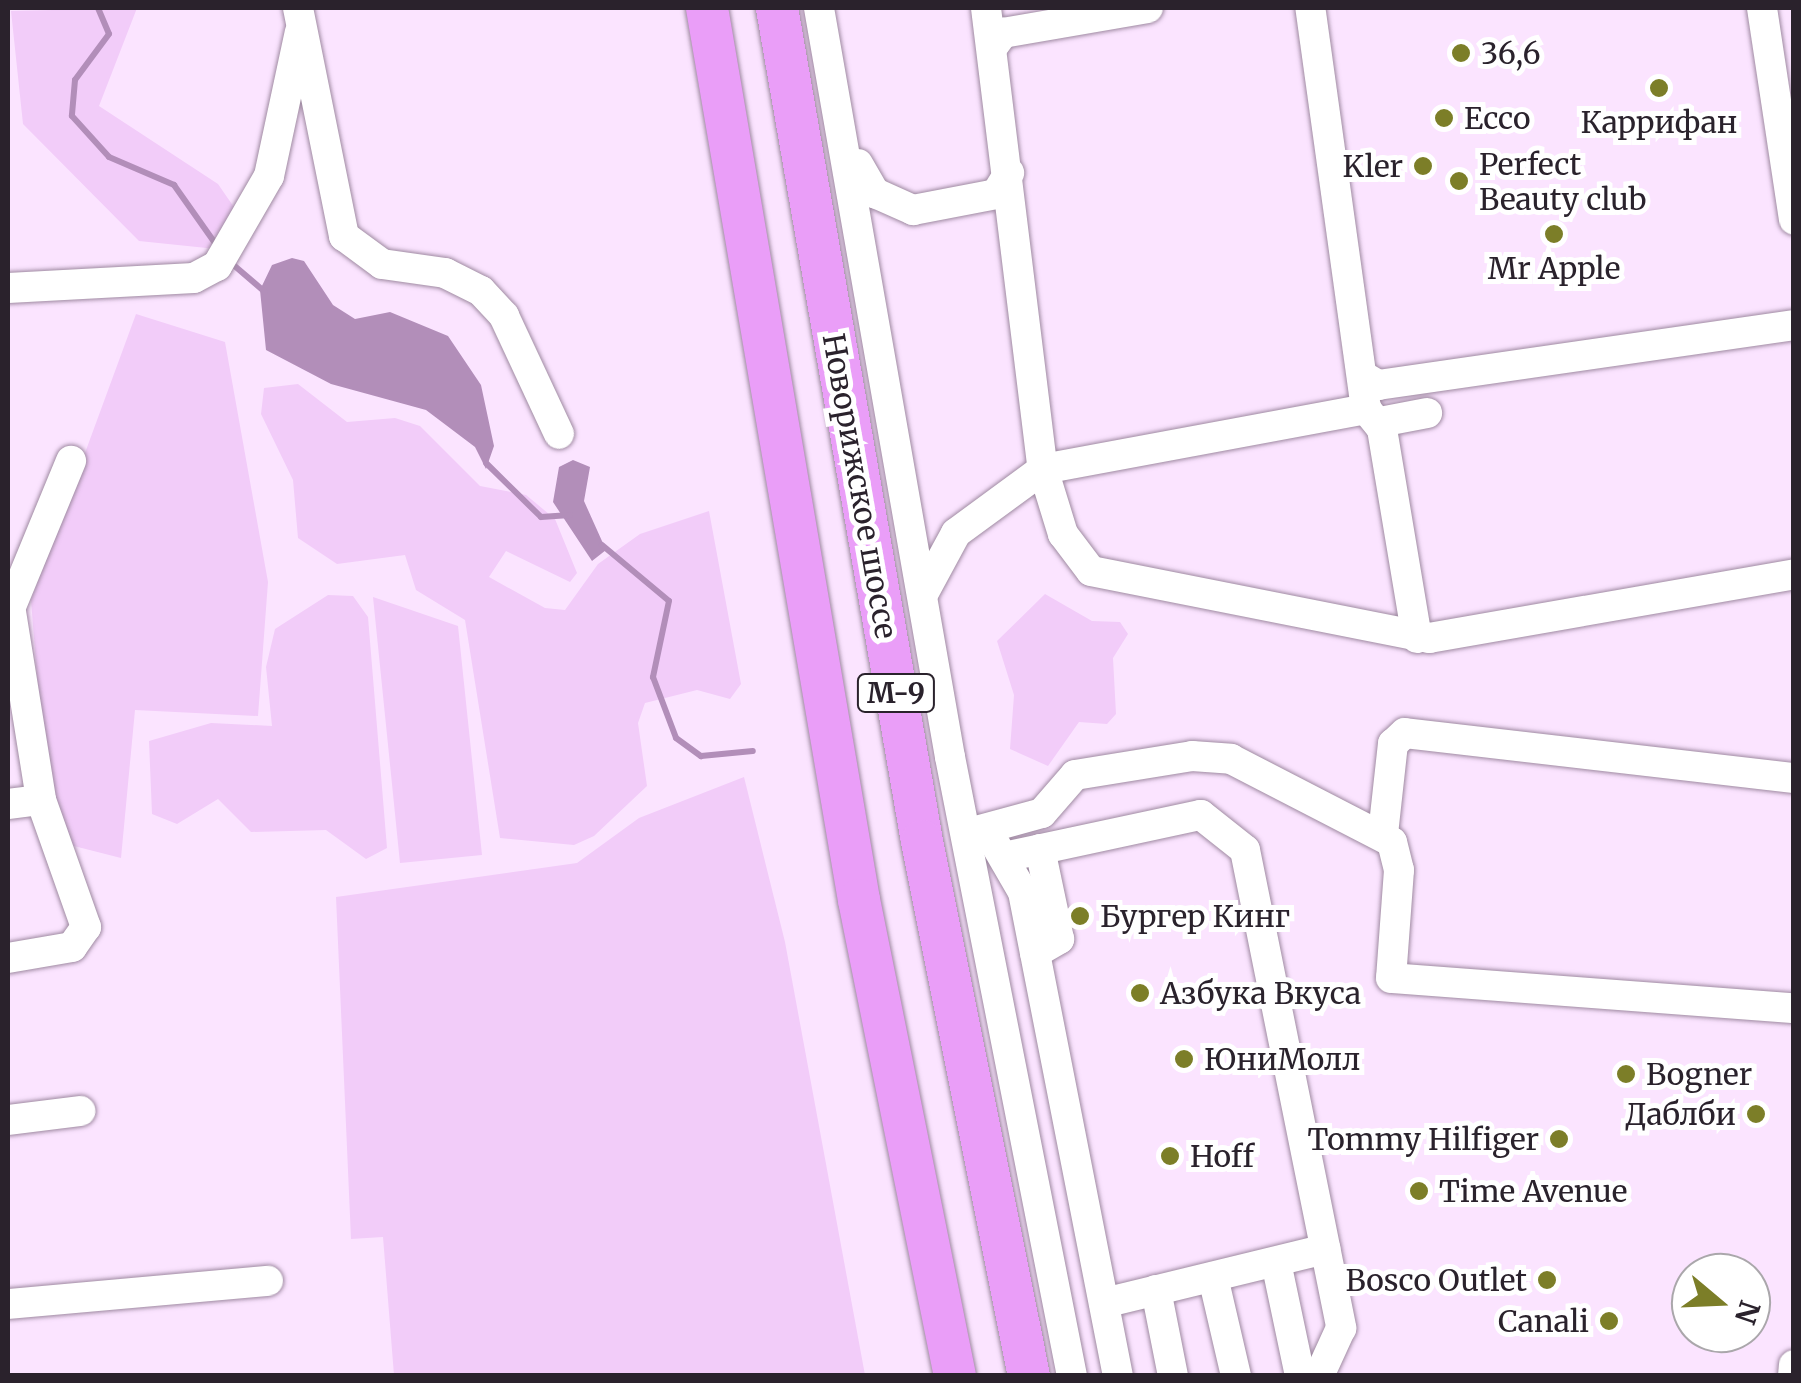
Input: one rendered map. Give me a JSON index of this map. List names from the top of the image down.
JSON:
{
  "streets": {
    "highway": ["Новорижское шоссе", "М-9"]
  },
  "places": [
    "36,6",
    "Каррифан",
    "Ecco",
    "Kler",
    "Perfect Beauty club",
    "Mr Apple",
    "Бургер Кинг",
    "Азбука Вкуса",
    "ЮниМолл",
    "Bogner",
    "Даблби",
    "Tommy Hilfiger",
    "Hoff",
    "Time Avenue",
    "Bosco Outlet",
    "Canali"
  ],
  "north": "right"
}
